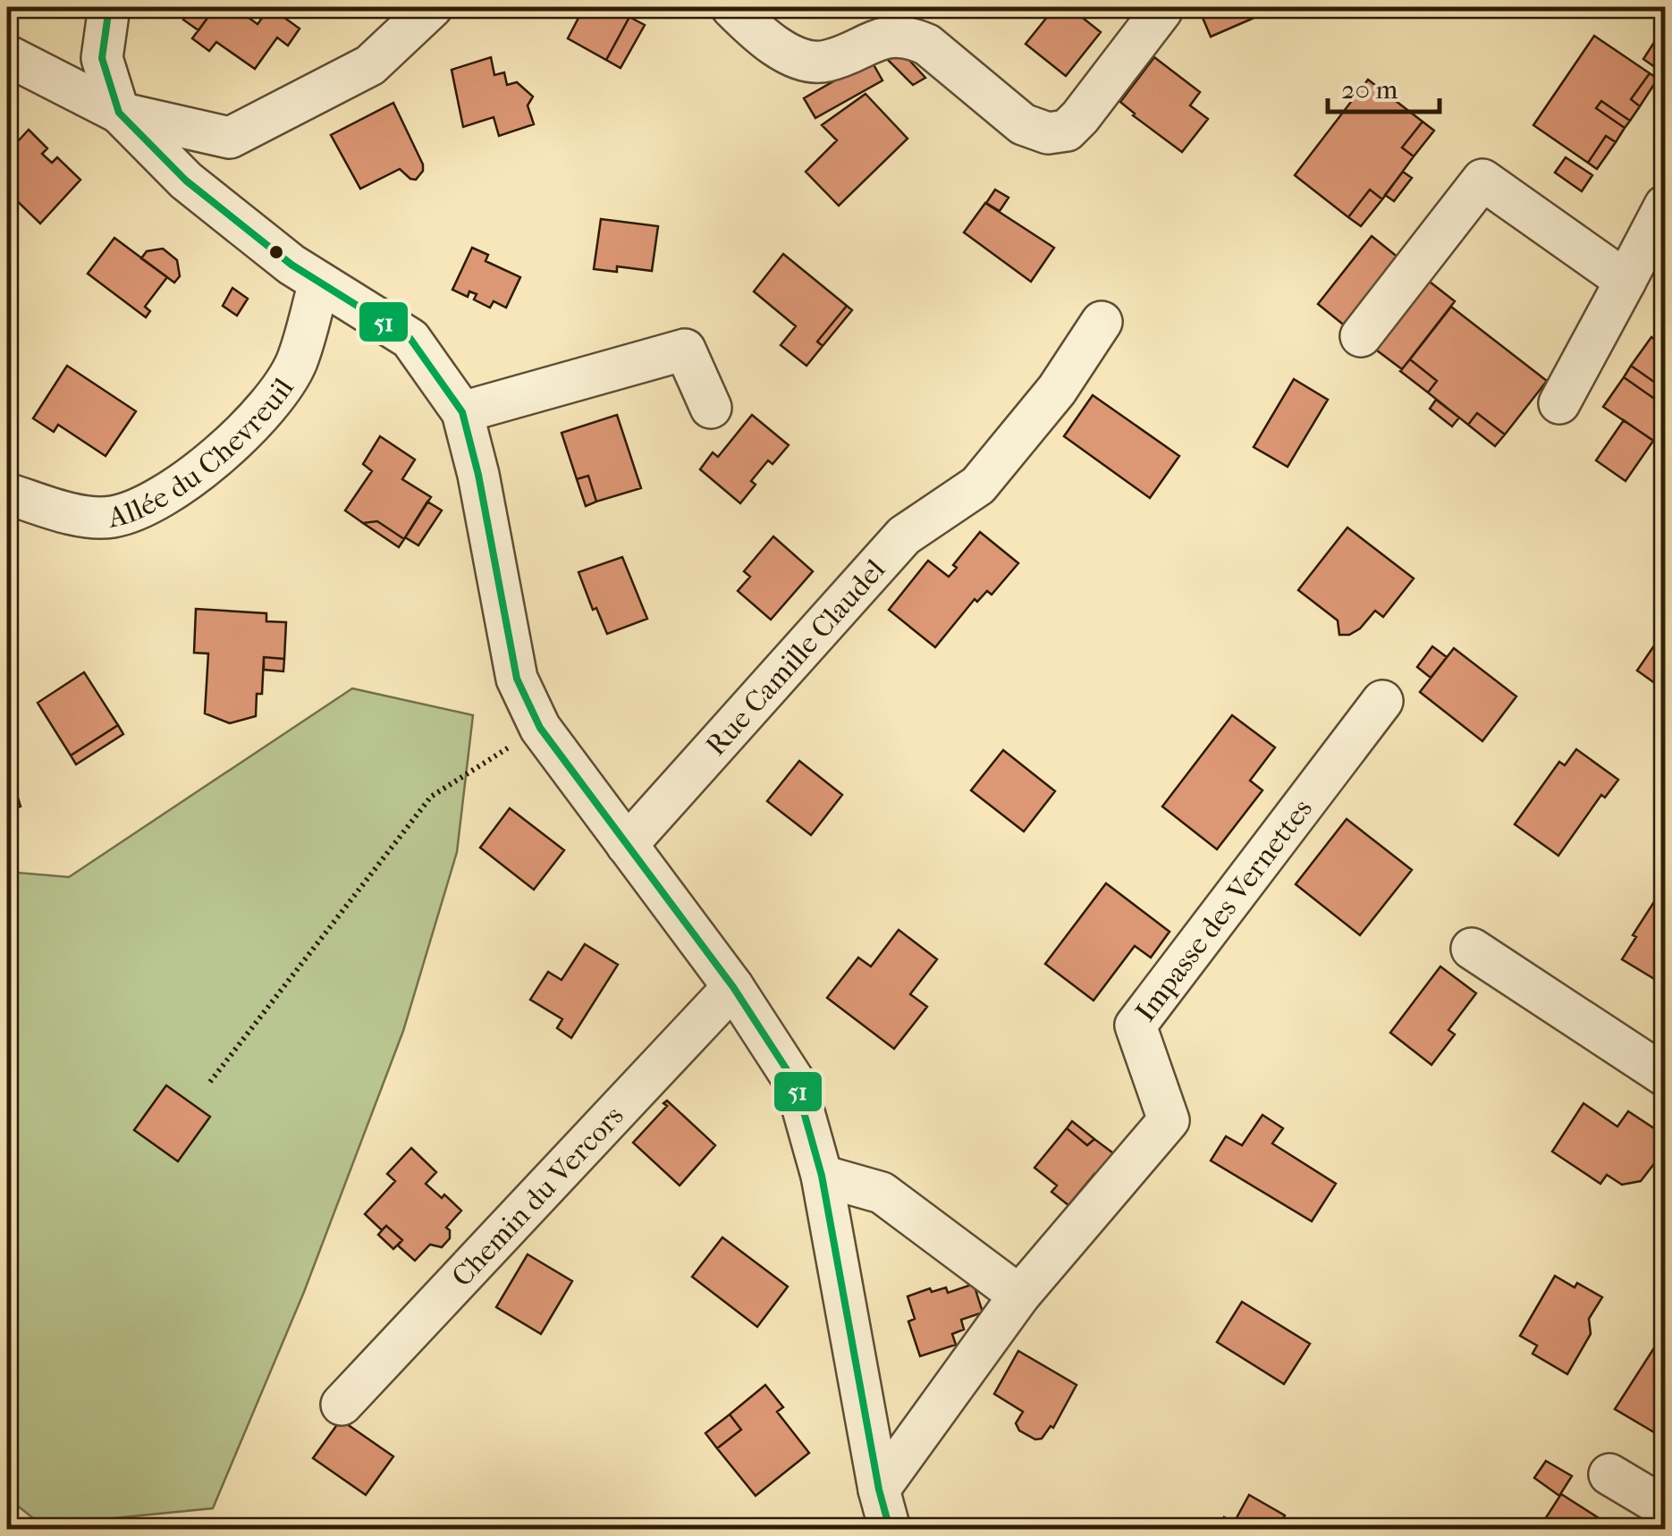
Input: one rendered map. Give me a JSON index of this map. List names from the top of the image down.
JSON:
{
  "streets": {
    "street": [
      "Allée du Chevreuil",
      "Rue Camille Claudel",
      "Impasse des Vernettes",
      "Chemin du Vercors"
    ]
  },
  "lines": ["transit line 51"],
  "scale_bar": "20 m"
}
